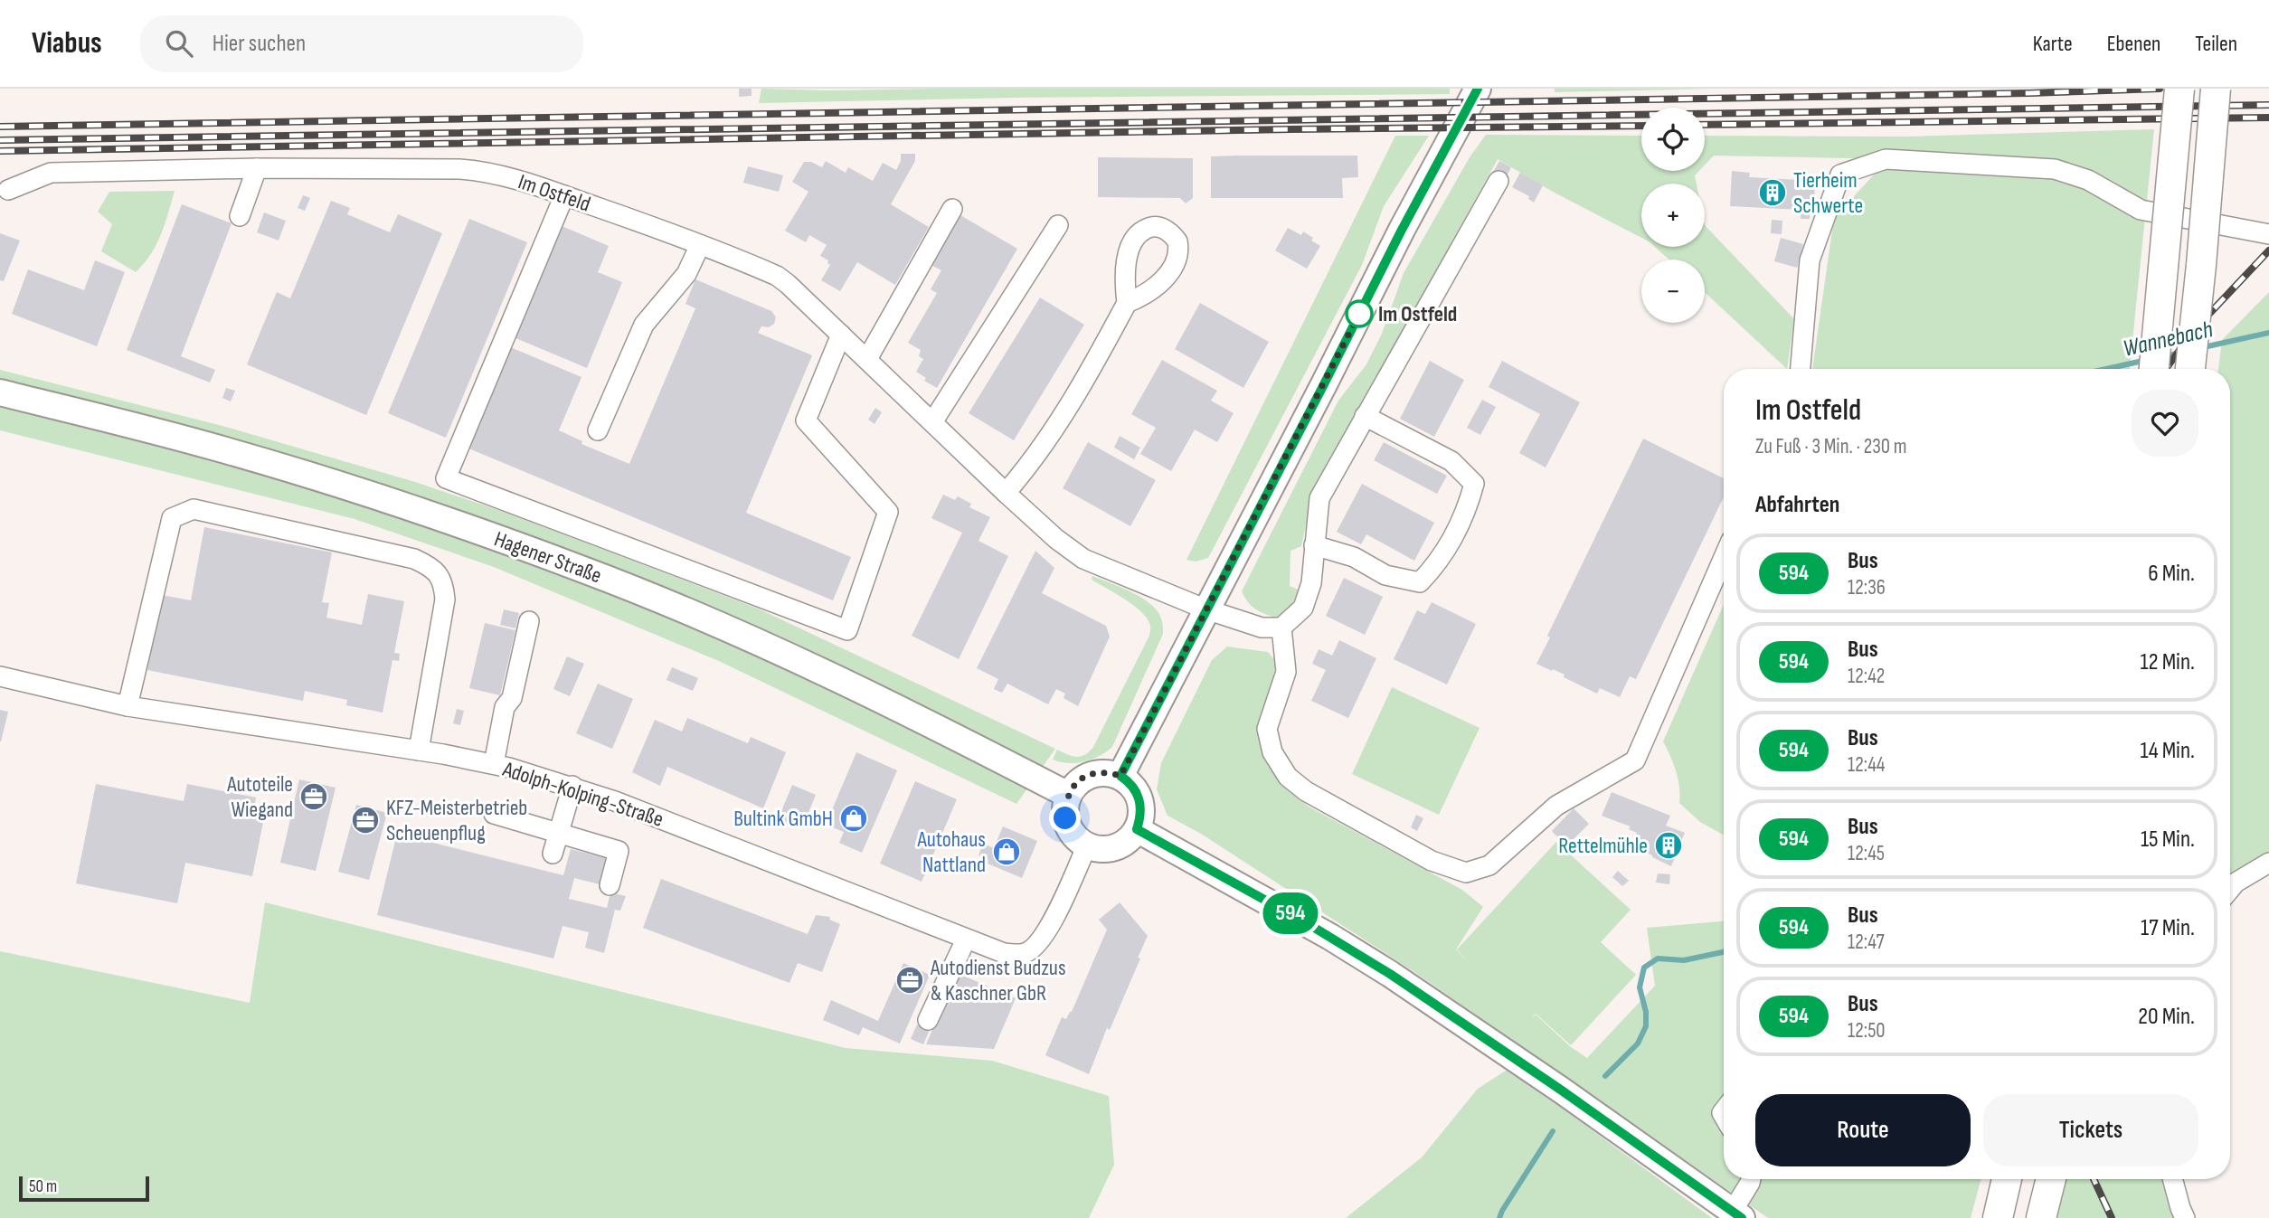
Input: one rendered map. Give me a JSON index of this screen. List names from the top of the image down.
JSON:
{
  "streets": {
    "main road": ["Hagener Straße"],
    "street": ["Im Ostfeld", "Adolph-Kolping-Straße"]
  },
  "crossings": [
    ["Hagener Straße", "Adolph-Kolping-Straße"]
  ],
  "water": ["Wannebach"],
  "places": {
    "building": ["Tierheim Schwerte", "Rettelmühle"],
    "other": ["Im Ostfeld"],
    "office": ["Autoteile Wiegand", "KFZ-Meisterbetrieb Scheuenpflug", "Autodienst Budzus & Kaschner GbR"],
    "shop": ["Bultink GmbH", "Autohaus Nattland"]
  },
  "lines": ["bus line 594"],
  "scale_bar": "50 m",
  "page": {
    "header": "Viabus",
    "search": "Hier suchen",
    "nav": ["Karte", "Ebenen", "Teilen"],
    "on_map": "594",
    "map_buttons": ["+", "−"],
    "heading": [
      ["Im Ostfeld", "Zu Fuß · 3 Min. · 230 m"],
      "Abfahrten"
    ],
    "list": [
      {
        "mark": "594",
        "name": "Bus",
        "note": "12:36",
        "value": "6 Min."
      },
      {
        "mark": "594",
        "name": "Bus",
        "note": "12:42",
        "value": "12 Min."
      },
      {
        "mark": "594",
        "name": "Bus",
        "note": "12:44",
        "value": "14 Min."
      },
      {
        "mark": "594",
        "name": "Bus",
        "note": "12:45",
        "value": "15 Min."
      },
      {
        "mark": "594",
        "name": "Bus",
        "note": "12:47",
        "value": "17 Min."
      },
      {
        "mark": "594",
        "name": "Bus",
        "note": "12:50",
        "value": "20 Min."
      }
    ],
    "buttons": ["Route", "Tickets"],
    "scale": "50 m"
  }
}
